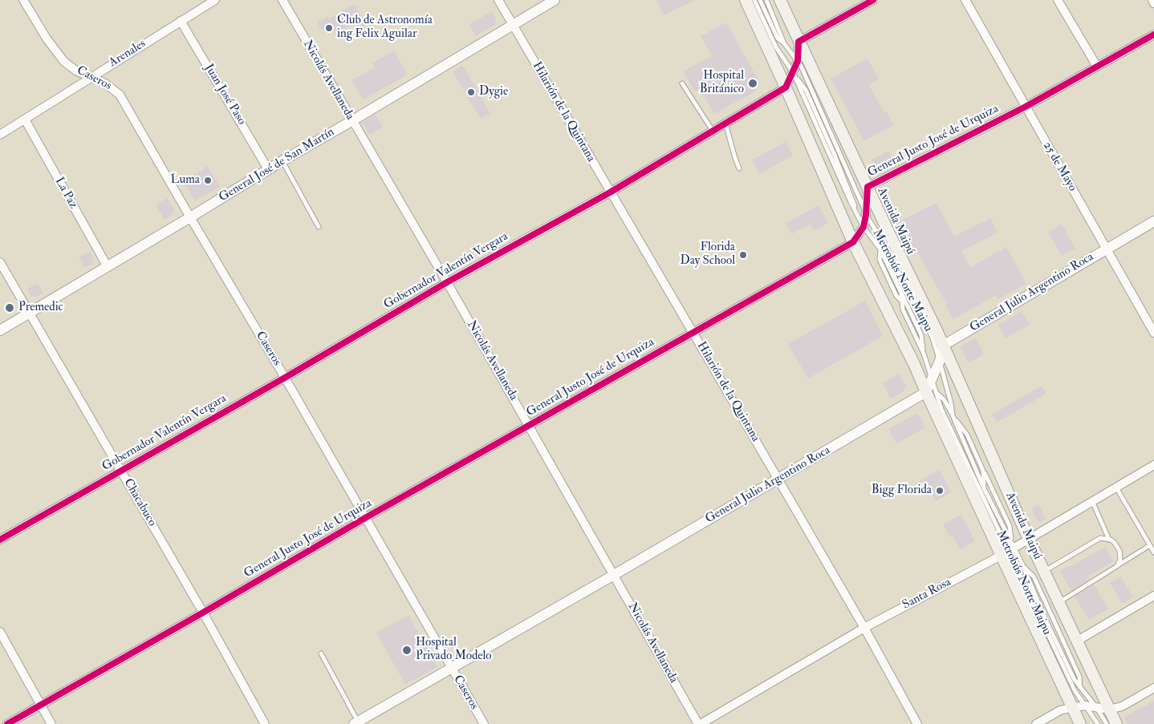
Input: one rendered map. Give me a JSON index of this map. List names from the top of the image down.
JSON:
{
  "streets": {
    "main road": ["Avenida Maipú"],
    "street": [
      "Arenales",
      "Caseros",
      "Nicolás Avellaneda",
      "Juan José Paso",
      "Hilarión de la Quintana",
      "General Justo José de Urquiza",
      "General José de San Martín",
      "25 de Mayo",
      "La Paz",
      "Gobernador Valentín Vergara",
      "General Julio Argentino Roca",
      "Chacabuco",
      "Santa Rosa"
    ],
    "lane": ["Metrobús Norte Maipu"]
  },
  "crossings": [
    ["Arenales", "Caseros"],
    ["Arenales", "Juan José Paso"],
    ["Arenales", "La Paz"],
    ["Caseros", "General Justo José de Urquiza"],
    ["Caseros", "General José de San Martín"],
    ["Caseros", "Gobernador Valentín Vergara"],
    ["Caseros", "General Julio Argentino Roca"],
    ["Nicolás Avellaneda", "General Justo José de Urquiza"],
    ["Nicolás Avellaneda", "General José de San Martín"],
    ["Nicolás Avellaneda", "Gobernador Valentín Vergara"],
    ["Nicolás Avellaneda", "General Julio Argentino Roca"],
    ["Nicolás Avellaneda", "Santa Rosa"],
    ["Juan José Paso", "General José de San Martín"],
    ["Hilarión de la Quintana", "General Justo José de Urquiza"],
    ["Hilarión de la Quintana", "General José de San Martín"],
    ["Hilarión de la Quintana", "Gobernador Valentín Vergara"],
    ["Hilarión de la Quintana", "General Julio Argentino Roca"],
    ["Hilarión de la Quintana", "Santa Rosa"],
    ["General Justo José de Urquiza", "25 de Mayo"],
    ["General Justo José de Urquiza", "Avenida Maipú"],
    ["General Justo José de Urquiza", "Metrobús Norte Maipu"],
    ["General Justo José de Urquiza", "Chacabuco"],
    ["General José de San Martín", "La Paz"],
    ["General José de San Martín", "Chacabuco"],
    ["25 de Mayo", "General Julio Argentino Roca"],
    ["Avenida Maipú", "General Julio Argentino Roca"],
    ["Avenida Maipú", "Santa Rosa"],
    ["Gobernador Valentín Vergara", "Chacabuco"],
    ["Metrobús Norte Maipu", "Santa Rosa"]
  ],
  "places": [
    "Club de Astronomía ing Felix Aguilar",
    "Hospital Británico",
    "Dygie",
    "Luma",
    "Florida Day School",
    "Premedic",
    "Bigg Florida",
    "Hospital Privado Modelo"
  ]
}
